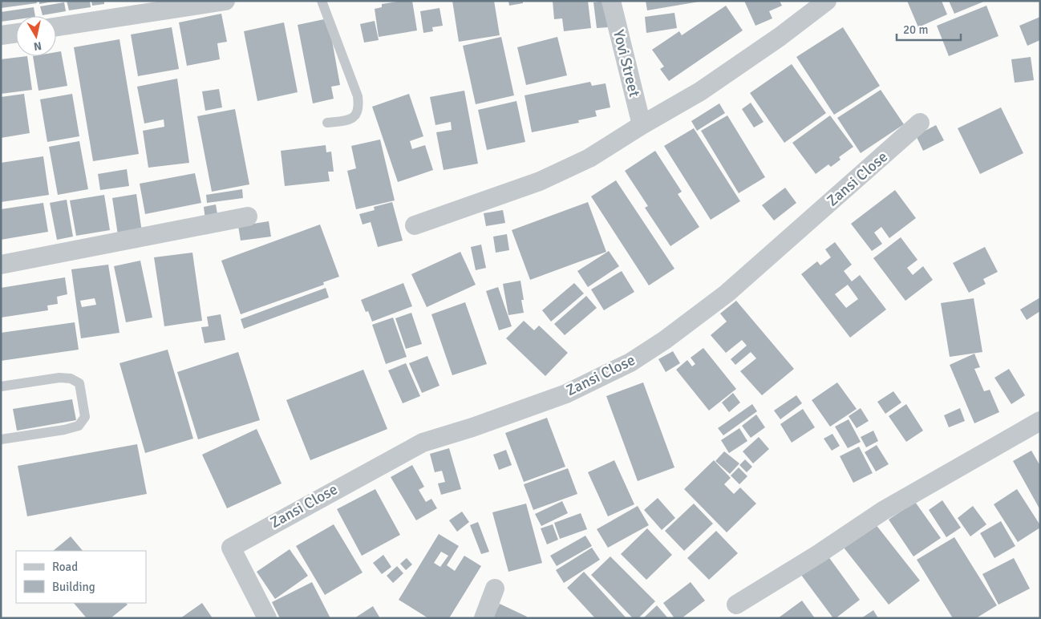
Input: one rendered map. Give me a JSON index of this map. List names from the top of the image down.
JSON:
{
  "streets": {
    "street": ["Yovi Street", "Zansi Close"]
  },
  "legend": ["Road", "Building"],
  "scale_bar": "20 m",
  "north": "bottom"
}
